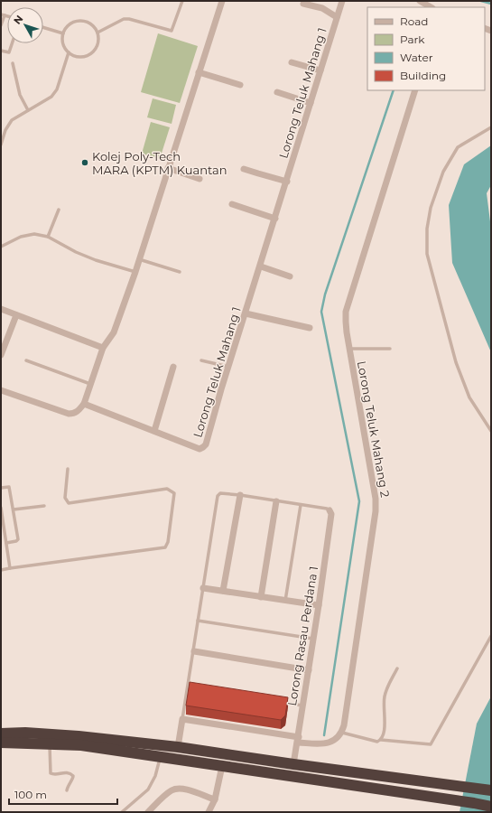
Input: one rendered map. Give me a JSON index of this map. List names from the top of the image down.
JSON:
{
  "streets": {
    "street": ["Lorong Teluk Mahang 1", "Lorong Teluk Mahang 2", "Lorong Rasau Perdana 1"]
  },
  "places": ["Kolej Poly-Tech MARA (KPTM) Kuantan"],
  "legend": [
    "Road",
    "Park",
    "Water",
    "Building"
  ],
  "scale_bar": "100 m",
  "north": "top left"
}
